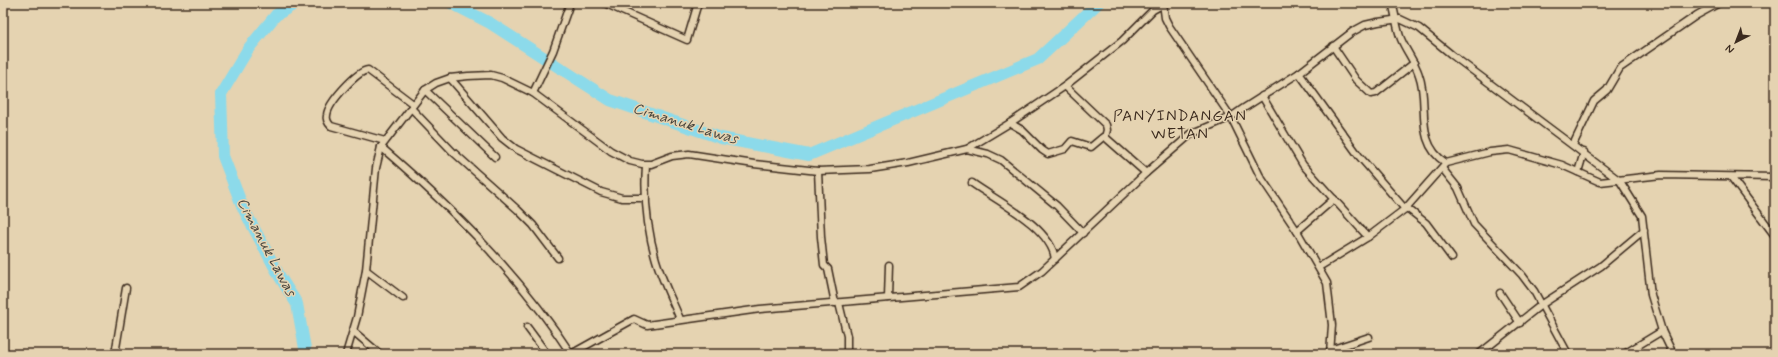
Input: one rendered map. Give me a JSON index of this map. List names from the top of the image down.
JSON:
{
  "districts": ["PANYINDANGAN WETAN"],
  "water": ["Cimanuk Lawas"],
  "north": "bottom left"
}
